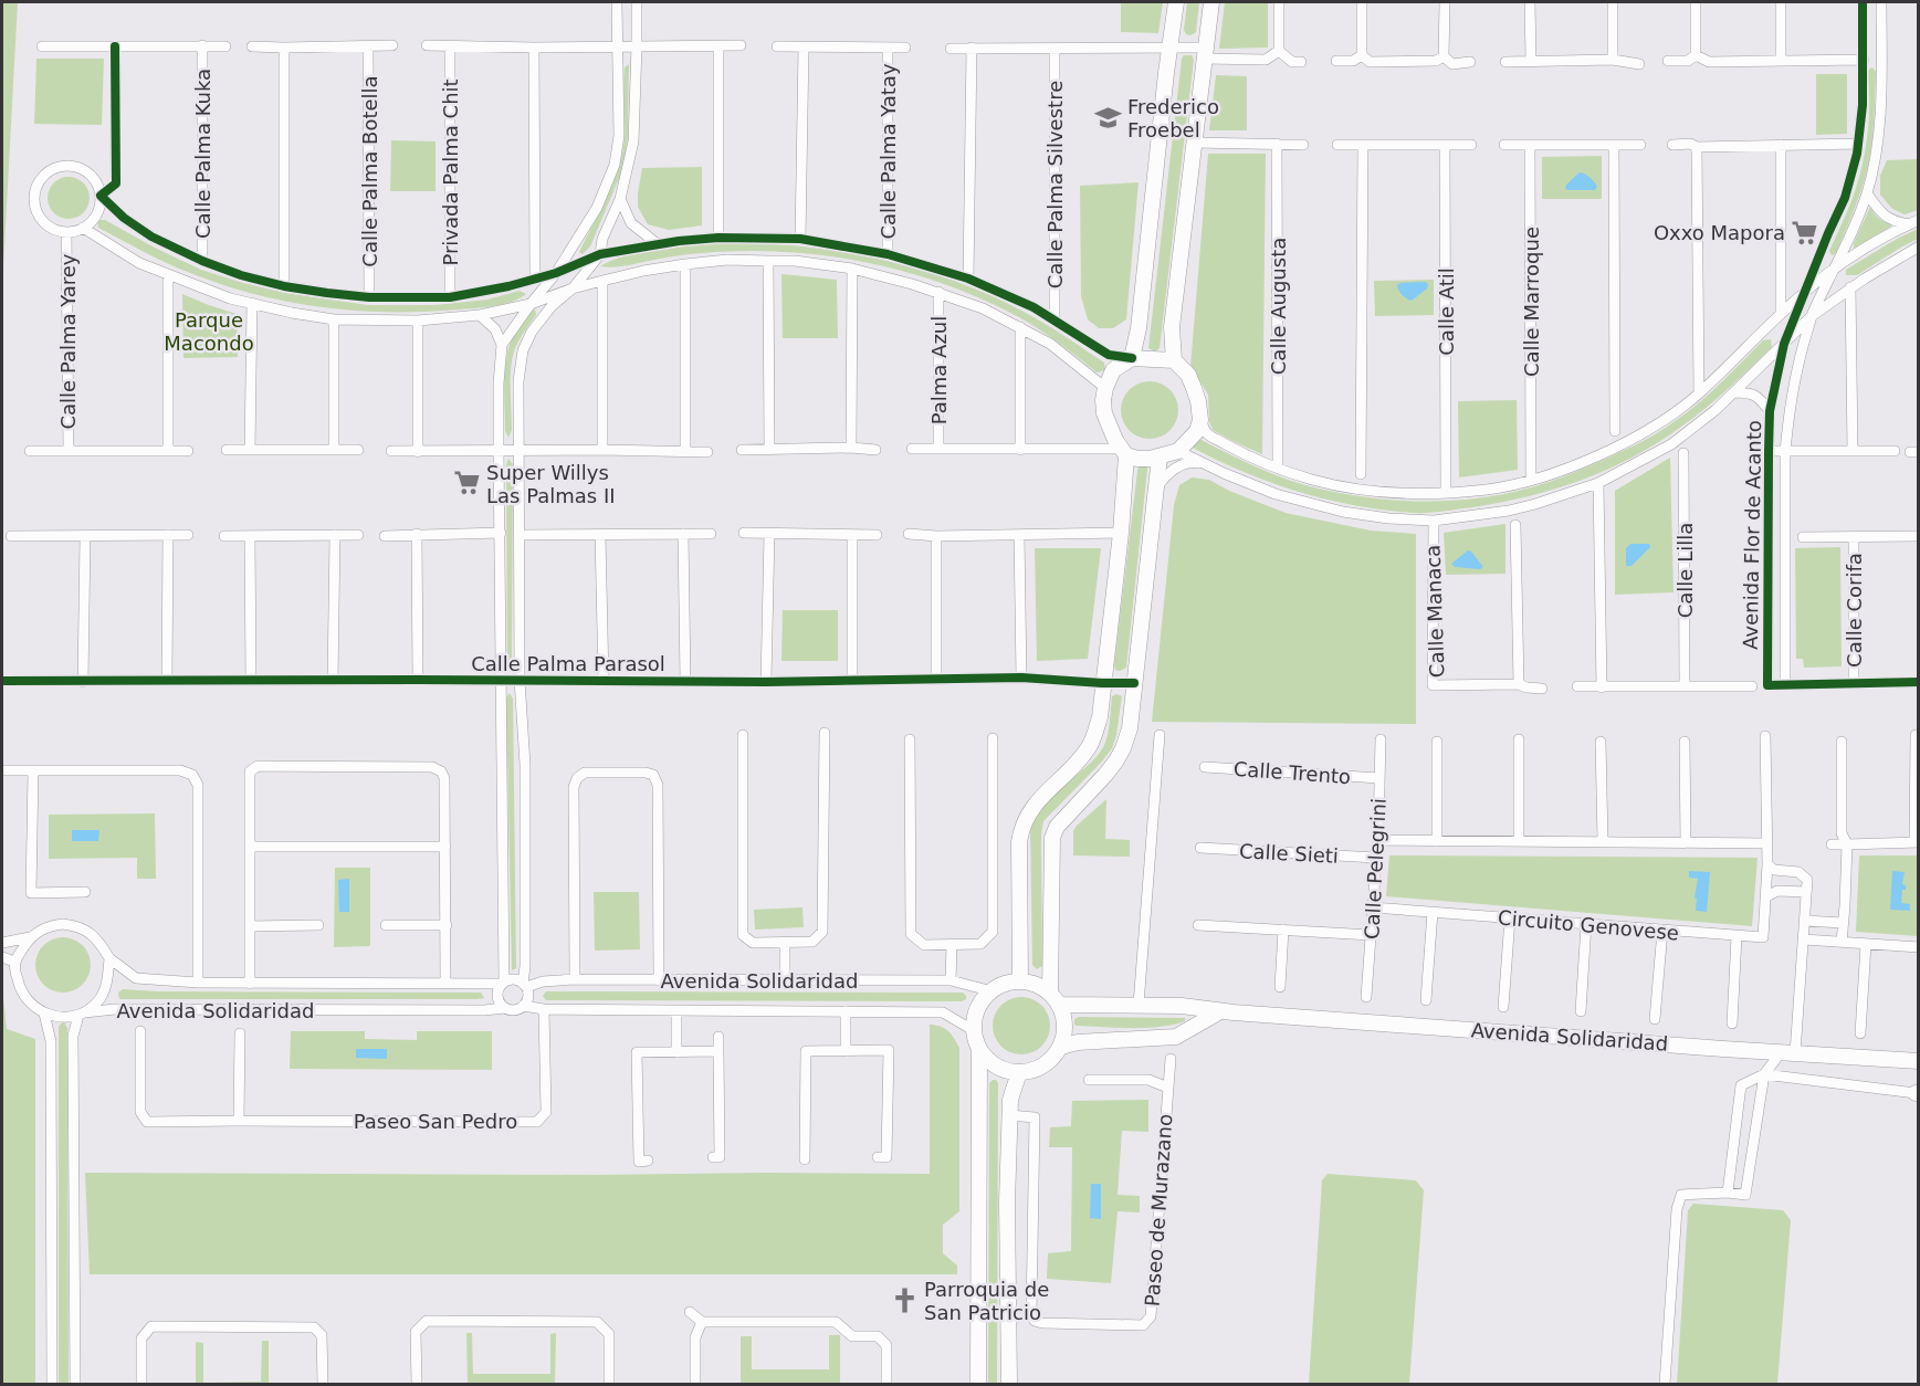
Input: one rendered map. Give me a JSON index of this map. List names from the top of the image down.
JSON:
{
  "streets": {
    "main road": ["Avenida Solidaridad"],
    "street": [
      "Calle Palma Yatay",
      "Calle Palma Kuka",
      "Calle Palma Botella",
      "Privada Palma Chit",
      "Calle Palma Silvestre",
      "Calle Marroque",
      "Calle Augusta",
      "Calle Atil",
      "Calle Palma Yarey",
      "Palma Azul",
      "Avenida Flor de Acanto",
      "Calle Lilla",
      "Calle Corifa",
      "Calle Manaca",
      "Calle Palma Parasol",
      "Calle Trento",
      "Calle Sieti",
      "Calle Pelegrini",
      "Circuito Genovese",
      "Paseo San Pedro",
      "Paseo de Murazano"
    ]
  },
  "crossings": [
    ["Calle Trento", "Calle Pelegrini"],
    ["Calle Sieti", "Calle Pelegrini"],
    ["Calle Pelegrini", "Circuito Genovese"],
    ["Avenida Solidaridad", "Paseo San Pedro"]
  ],
  "parks": ["Parque Macondo"],
  "places": {
    "school or university": ["Frederico Froebel"],
    "supermarket": ["Oxxo Mapora", "Super Willys Las Palmas II"],
    "church": ["Parroquia de San Patricio"]
  }
}
